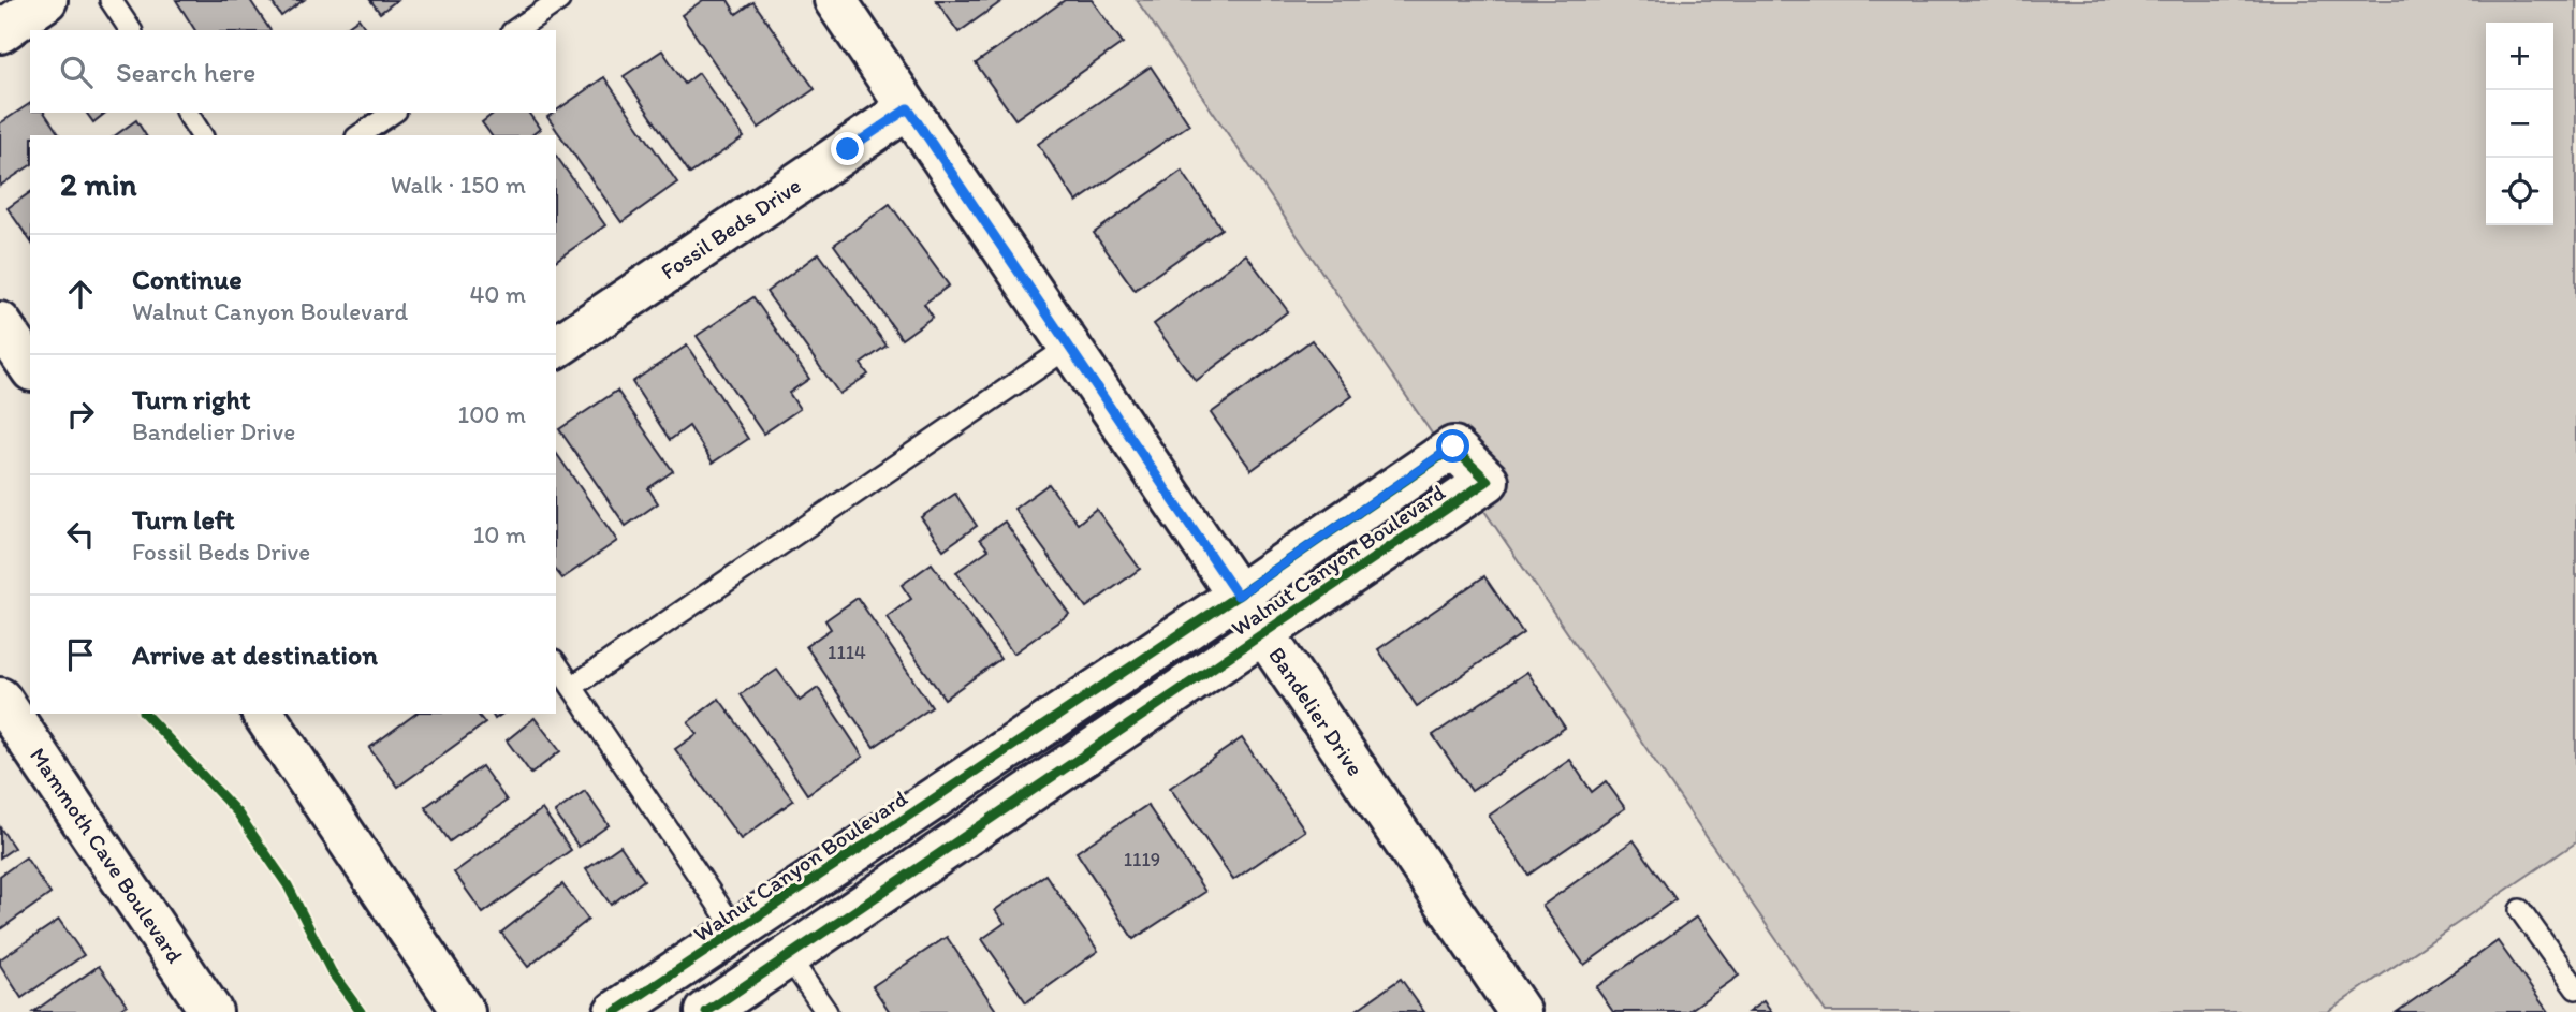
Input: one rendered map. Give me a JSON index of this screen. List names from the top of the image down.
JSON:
{
  "streets": {
    "street": [
      "Fossil Beds Drive",
      "Walnut Canyon Boulevard",
      "Bandelier Drive",
      "Mammoth Cave Boulevard"
    ]
  },
  "crossings": [
    ["Fossil Beds Drive", "Bandelier Drive"],
    ["Walnut Canyon Boulevard", "Bandelier Drive"]
  ],
  "house_numbers": ["1114", "1119"],
  "page": {
    "map_buttons": ["+", "−"],
    "search": "Search here",
    "heading": ["2 min", "Walk · 150 m"],
    "list": [
      ["Continue", "Walnut Canyon Boulevard", "40 m"],
      ["Turn right", "Bandelier Drive", "100 m"],
      ["Turn left", "Fossil Beds Drive", "10 m"],
      "Arrive at destination"
    ]
  }
}
